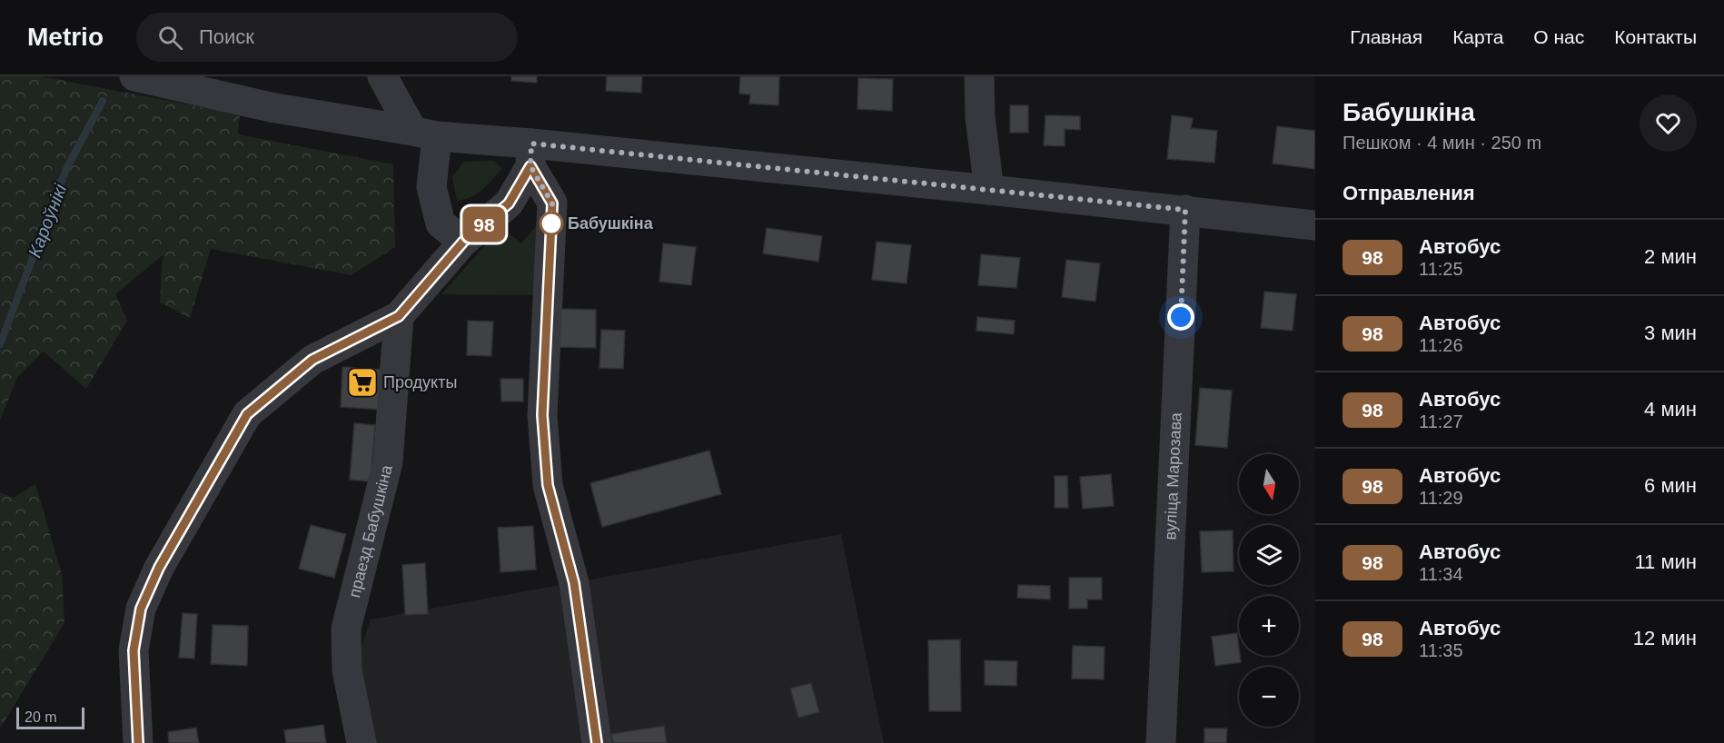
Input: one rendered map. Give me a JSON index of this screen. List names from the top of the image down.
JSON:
{
  "streets": {
    "street": ["вуліца Марозава", "праезд Бабушкіна"]
  },
  "water": ["Кароўнікі"],
  "places": {
    "other": ["Бабушкіна"],
    "supermarket": ["Продукты"]
  },
  "lines": ["bus line 98"],
  "scale_bar": "20 m",
  "north": "bottom",
  "page": {
    "header": "Metrio",
    "search": "Поиск",
    "nav": [
      "Главная",
      "Карта",
      "О нас",
      "Контакты"
    ],
    "on_map": "98",
    "heading": [
      ["Бабушкіна", "Пешком · 4 мин · 250 m"],
      "Отправления"
    ],
    "list": [
      {
        "mark": "98",
        "name": "Автобус",
        "note": "11:25",
        "value": "2 мин"
      },
      {
        "mark": "98",
        "name": "Автобус",
        "note": "11:26",
        "value": "3 мин"
      },
      {
        "mark": "98",
        "name": "Автобус",
        "note": "11:27",
        "value": "4 мин"
      },
      {
        "mark": "98",
        "name": "Автобус",
        "note": "11:29",
        "value": "6 мин"
      },
      {
        "mark": "98",
        "name": "Автобус",
        "note": "11:34",
        "value": "11 мин"
      },
      {
        "mark": "98",
        "name": "Автобус",
        "note": "11:35",
        "value": "12 мин"
      }
    ],
    "map_buttons": ["+", "−"],
    "scale": "20 m"
  }
}
